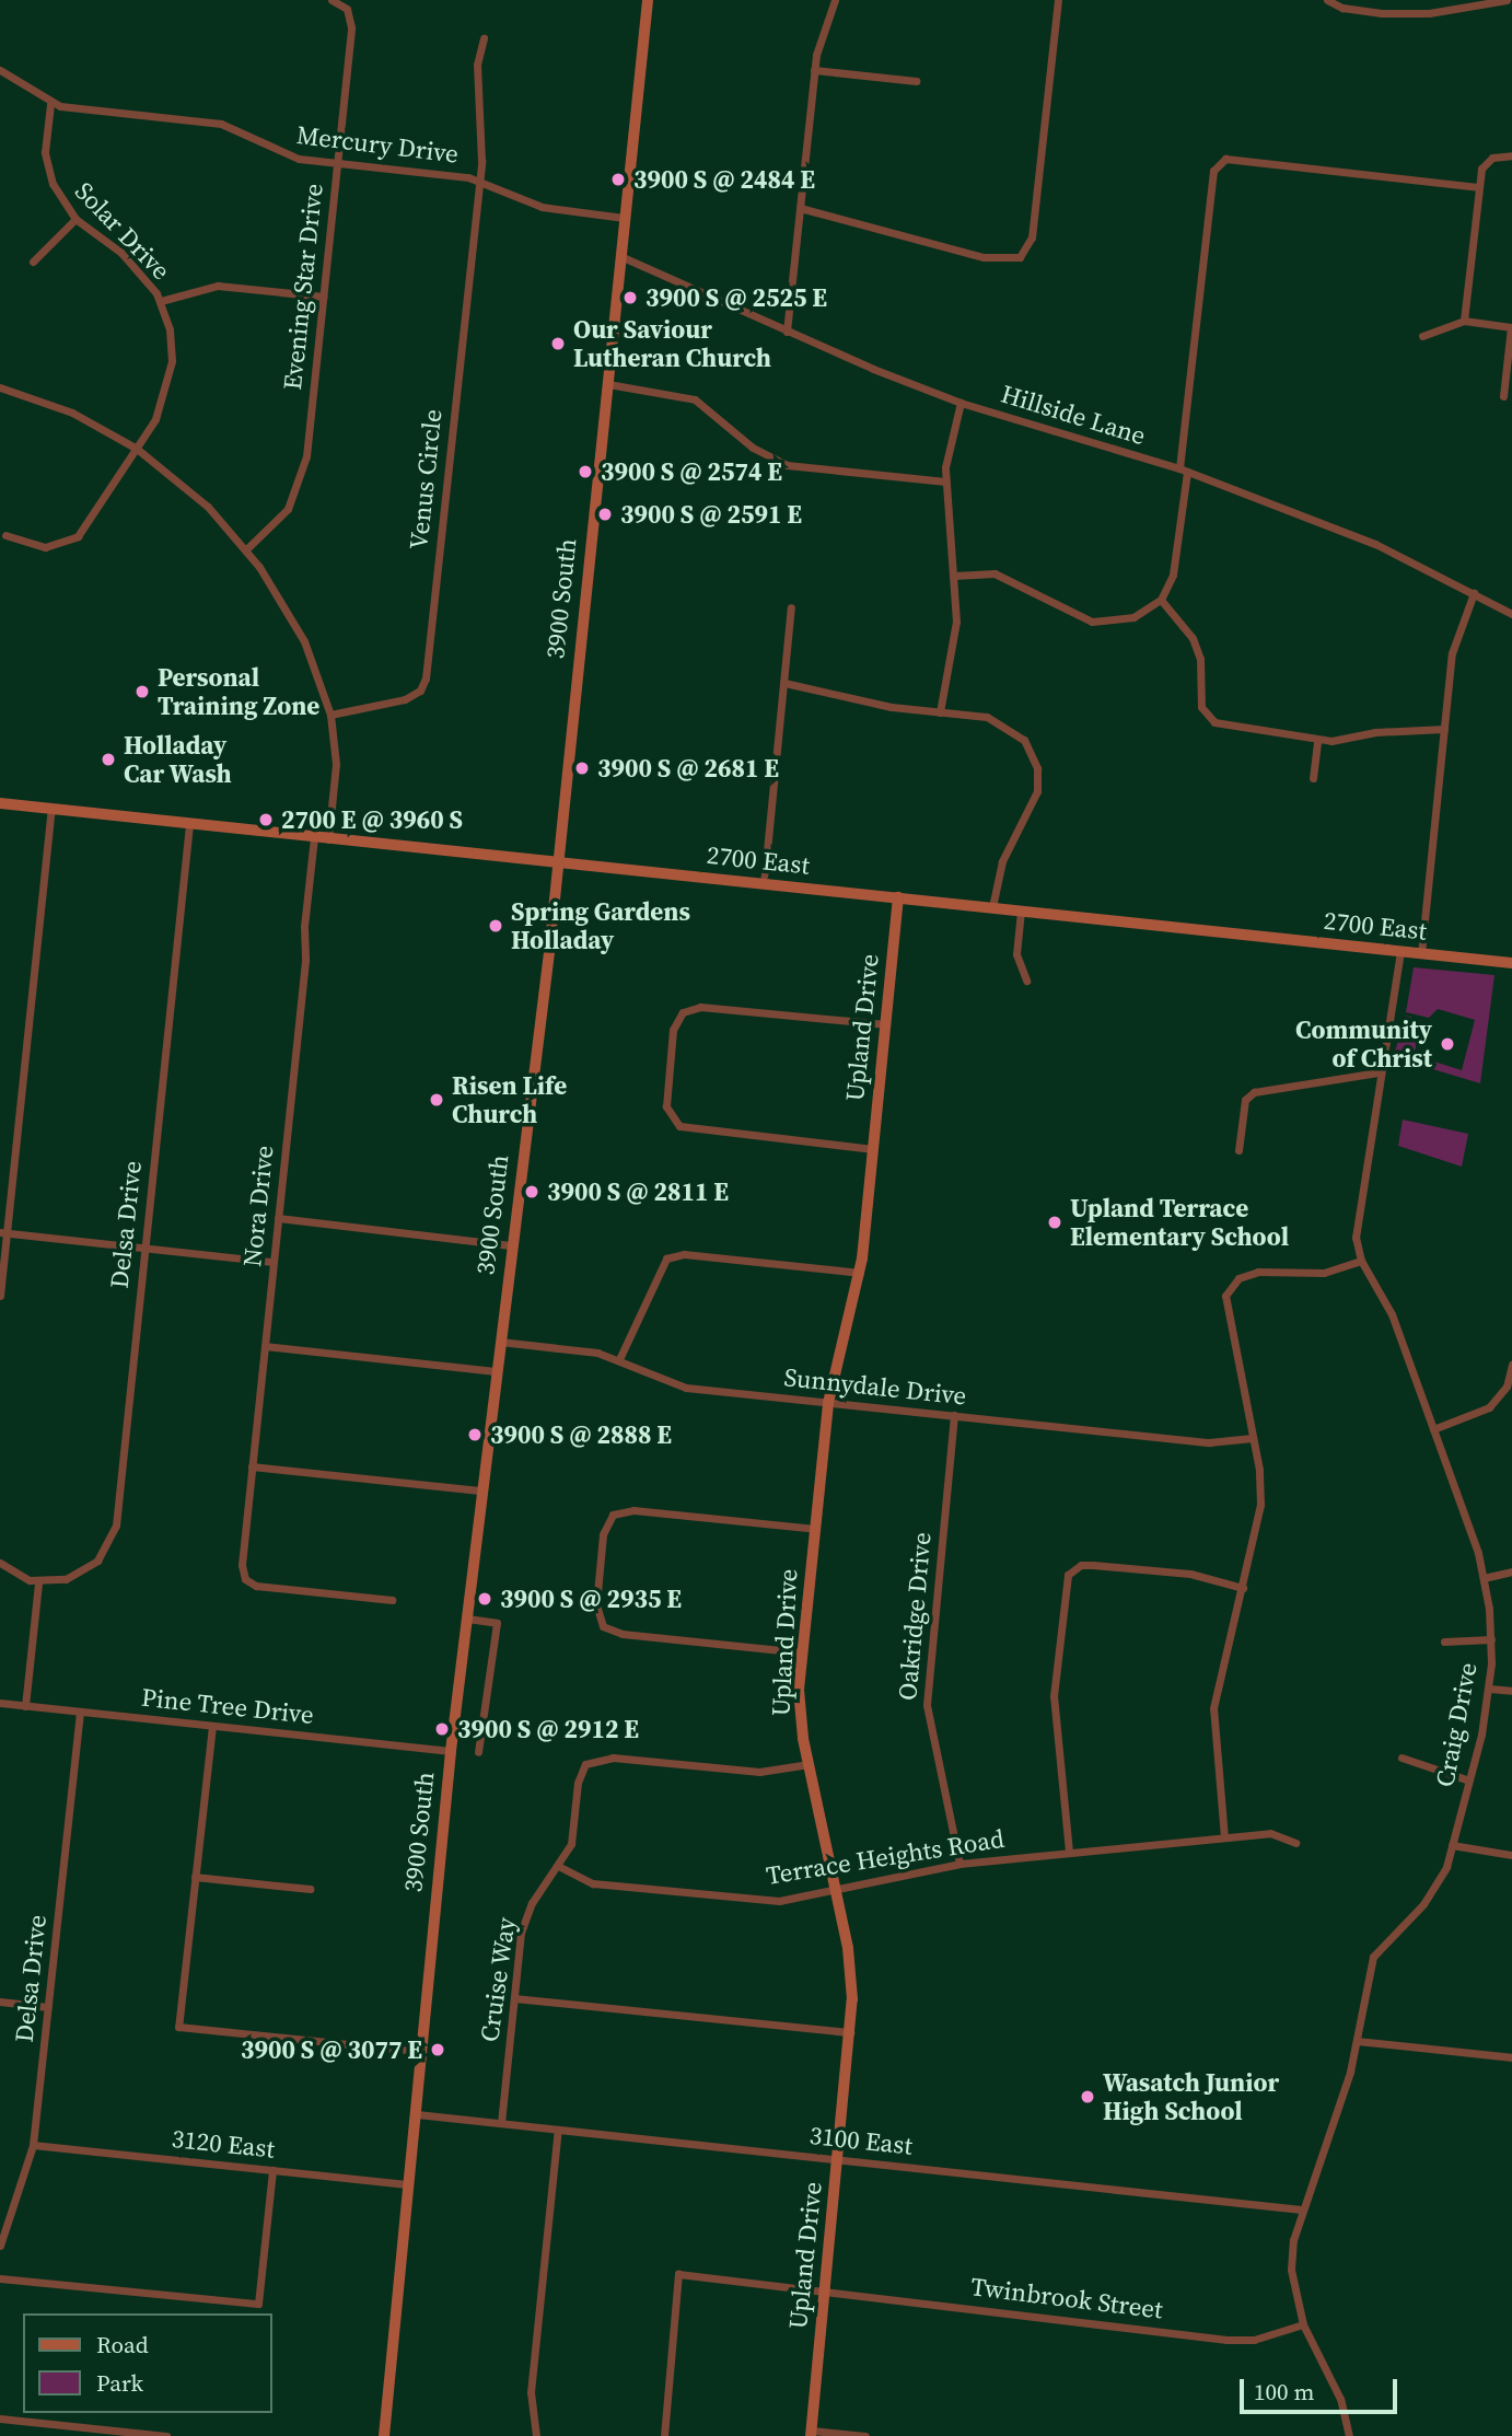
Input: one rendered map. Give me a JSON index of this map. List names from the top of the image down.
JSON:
{
  "streets": {
    "street": [
      "Mercury Drive",
      "Solar Drive",
      "Evening Star Drive",
      "Hillside Lane",
      "Venus Circle",
      "3900 South",
      "2700 East",
      "Upland Drive",
      "Nora Drive",
      "Delsa Drive",
      "Sunnydale Drive",
      "Oakridge Drive",
      "Pine Tree Drive",
      "Craig Drive",
      "Terrace Heights Road",
      "Cruise Way",
      "3100 East",
      "3120 East",
      "Twinbrook Street"
    ]
  },
  "crossings": [
    ["Mercury Drive", "Solar Drive"],
    ["Mercury Drive", "Evening Star Drive"],
    ["Mercury Drive", "Venus Circle"],
    ["Mercury Drive", "3900 South"],
    ["Hillside Lane", "3900 South"],
    ["3900 South", "2700 East"],
    ["3900 South", "Sunnydale Drive"],
    ["3900 South", "Pine Tree Drive"],
    ["3900 South", "3100 East"],
    ["3900 South", "3120 East"],
    ["2700 East", "Upland Drive"],
    ["2700 East", "Nora Drive"],
    ["2700 East", "Delsa Drive"],
    ["2700 East", "Craig Drive"],
    ["Upland Drive", "Sunnydale Drive"],
    ["Upland Drive", "Terrace Heights Road"],
    ["Upland Drive", "Cruise Way"],
    ["Upland Drive", "3100 East"],
    ["Upland Drive", "Twinbrook Street"],
    ["Delsa Drive", "Pine Tree Drive"],
    ["Delsa Drive", "3120 East"],
    ["Sunnydale Drive", "Oakridge Drive"],
    ["Oakridge Drive", "Terrace Heights Road"],
    ["Craig Drive", "3100 East"],
    ["Craig Drive", "Twinbrook Street"],
    ["Terrace Heights Road", "Cruise Way"],
    ["Cruise Way", "3100 East"]
  ],
  "places": [
    "3900 S @ 2484 E",
    "3900 S @ 2525 E",
    "Our Saviour Lutheran Church",
    "3900 S @ 2574 E",
    "3900 S @ 2591 E",
    "Personal Training Zone",
    "Holladay Car Wash",
    "3900 S @ 2681 E",
    "2700 E @ 3960 S",
    "Spring Gardens Holladay",
    "Community of Christ",
    "Risen Life Church",
    "3900 S @ 2811 E",
    "Upland Terrace Elementary School",
    "3900 S @ 2888 E",
    "3900 S @ 2935 E",
    "3900 S @ 2912 E",
    "3900 S @ 3077 E",
    "Wasatch Junior High School"
  ],
  "legend": ["Road", "Park"],
  "scale_bar": "100 m"
}
